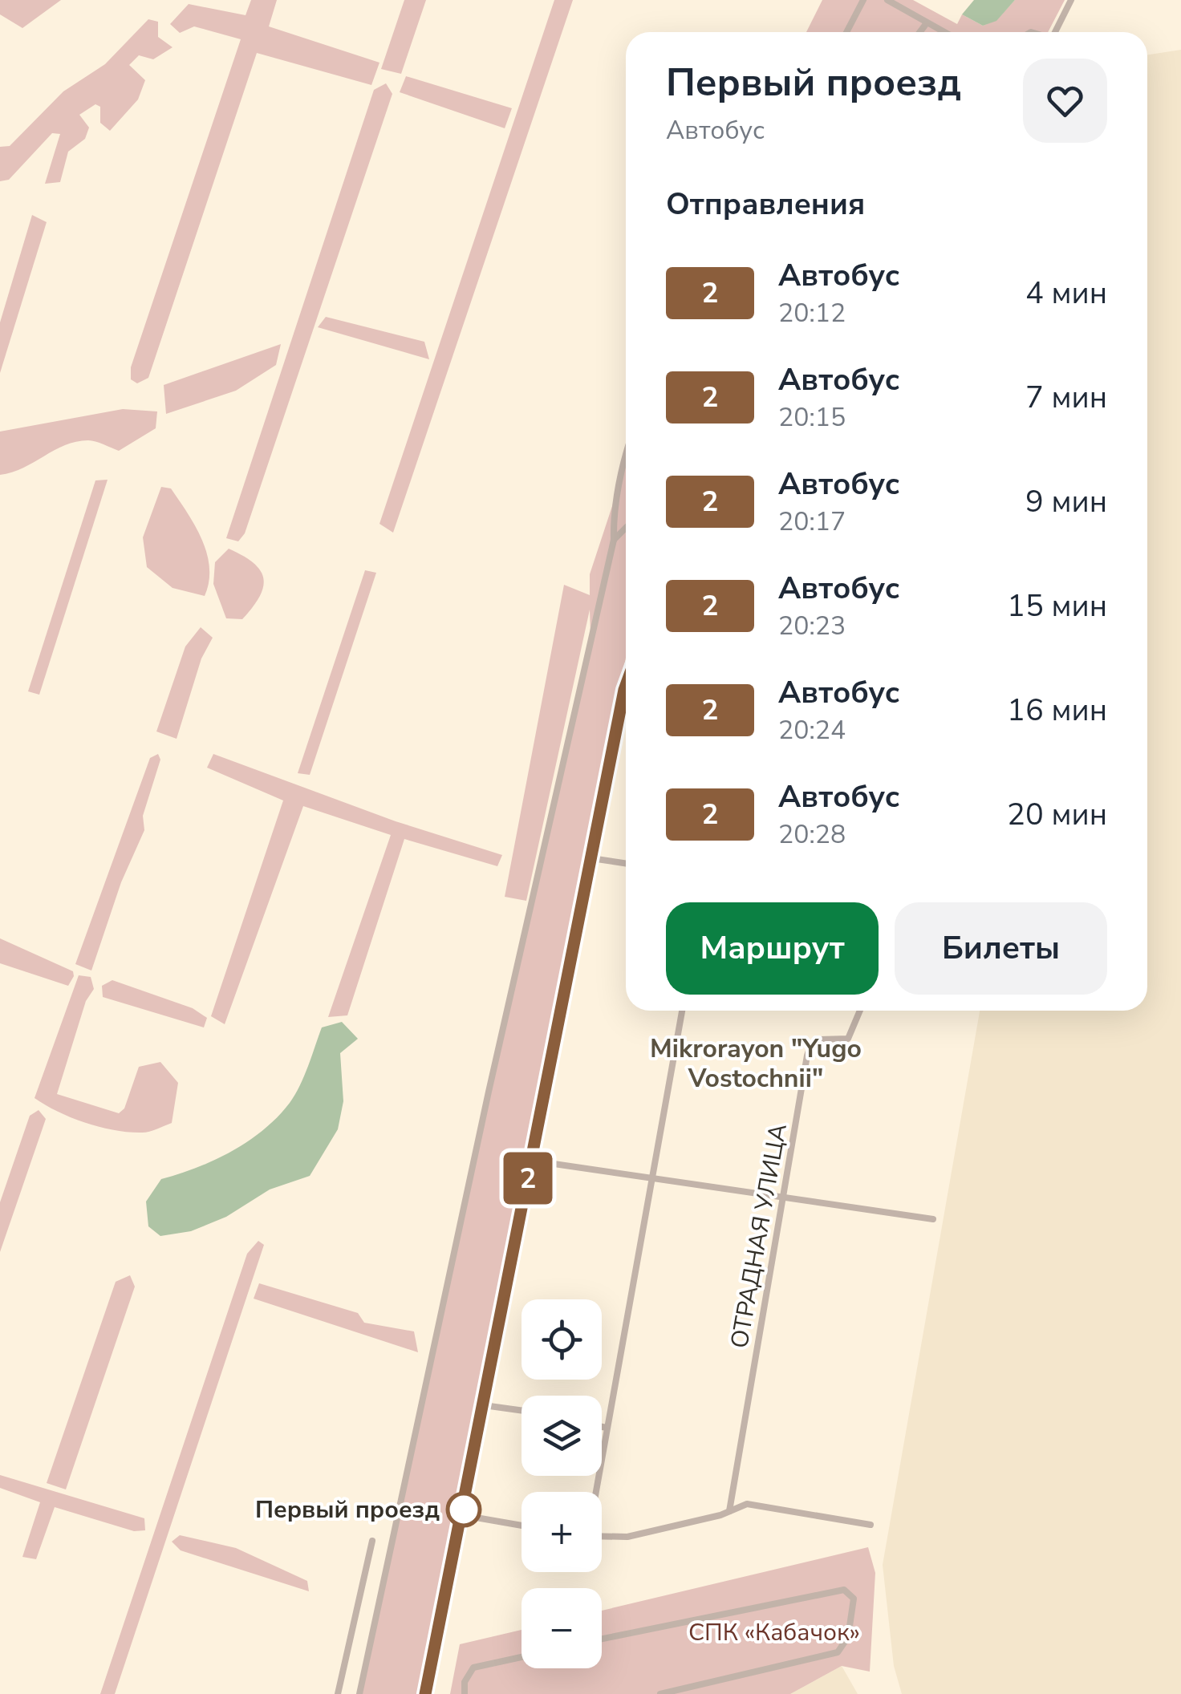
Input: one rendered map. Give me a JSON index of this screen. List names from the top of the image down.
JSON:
{
  "streets": {
    "street": ["ОТРАДНАЯ УЛИЦА"]
  },
  "districts": ["Mikrorayon \"Yugo Vostochnii\""],
  "parks": ["СПК «Кабачок»"],
  "places": ["Первый проезд"],
  "lines": ["bus line 2"],
  "page": {
    "on_map": "2",
    "heading": [
      ["Первый проезд", "Автобус"],
      "Отправления"
    ],
    "list": [
      {
        "mark": "2",
        "name": "Автобус",
        "note": "20:12",
        "value": "4 мин"
      },
      {
        "mark": "2",
        "name": "Автобус",
        "note": "20:15",
        "value": "7 мин"
      },
      {
        "mark": "2",
        "name": "Автобус",
        "note": "20:17",
        "value": "9 мин"
      },
      {
        "mark": "2",
        "name": "Автобус",
        "note": "20:23",
        "value": "15 мин"
      },
      {
        "mark": "2",
        "name": "Автобус",
        "note": "20:24",
        "value": "16 мин"
      },
      {
        "mark": "2",
        "name": "Автобус",
        "note": "20:28",
        "value": "20 мин"
      }
    ],
    "buttons": ["Маршрут", "Билеты"],
    "map_buttons": ["+", "−"]
  }
}
